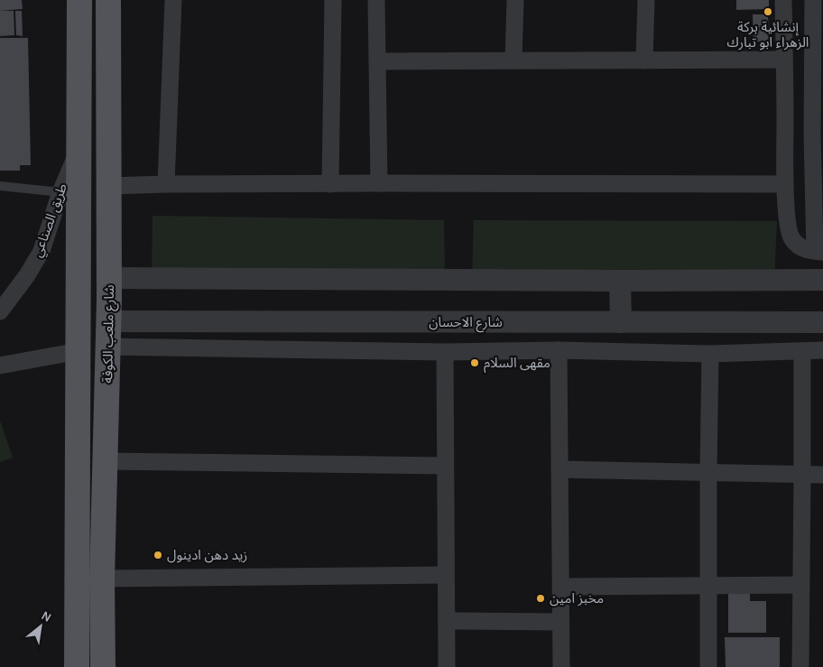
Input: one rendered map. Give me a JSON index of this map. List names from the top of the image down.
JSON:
{
  "streets": {
    "main road": ["شارع ملعب الكوفة"],
    "street": ["طريق الصناعي", "شارع الاحسان"]
  },
  "crossings": [
    ["شارع الاحسان", "شارع ملعب الكوفة"]
  ],
  "places": [
    "إنشائية بركة الزهراء ابو تبارك",
    "مقهى السلام",
    "زيد دهن ادينول",
    "مخبز امين"
  ],
  "north": "top right"
}
